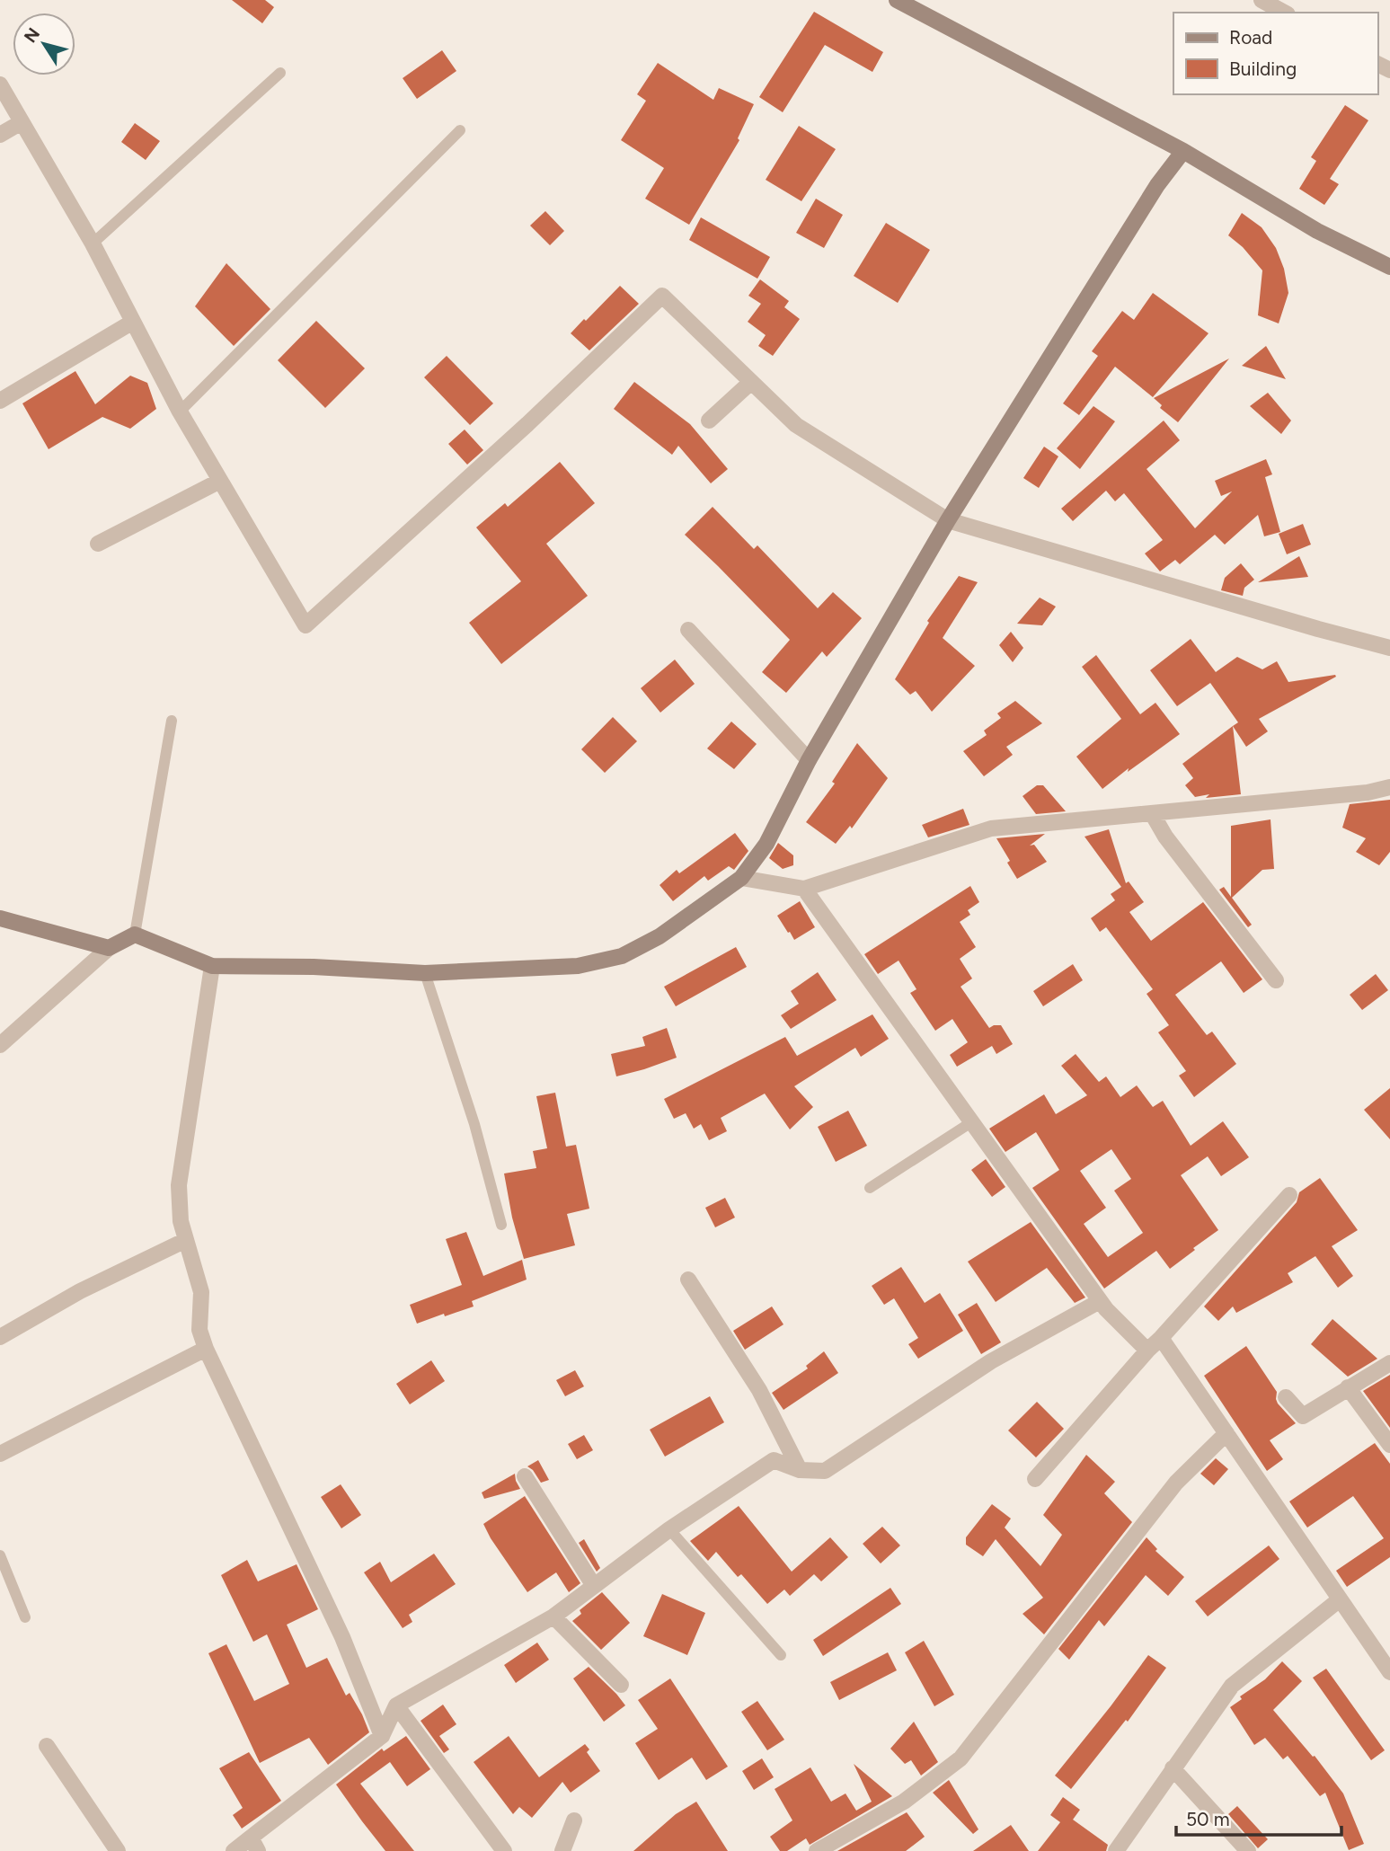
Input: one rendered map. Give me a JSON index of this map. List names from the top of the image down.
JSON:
{
  "legend": ["Road", "Building"],
  "scale_bar": "50 m",
  "north": "top left"
}
